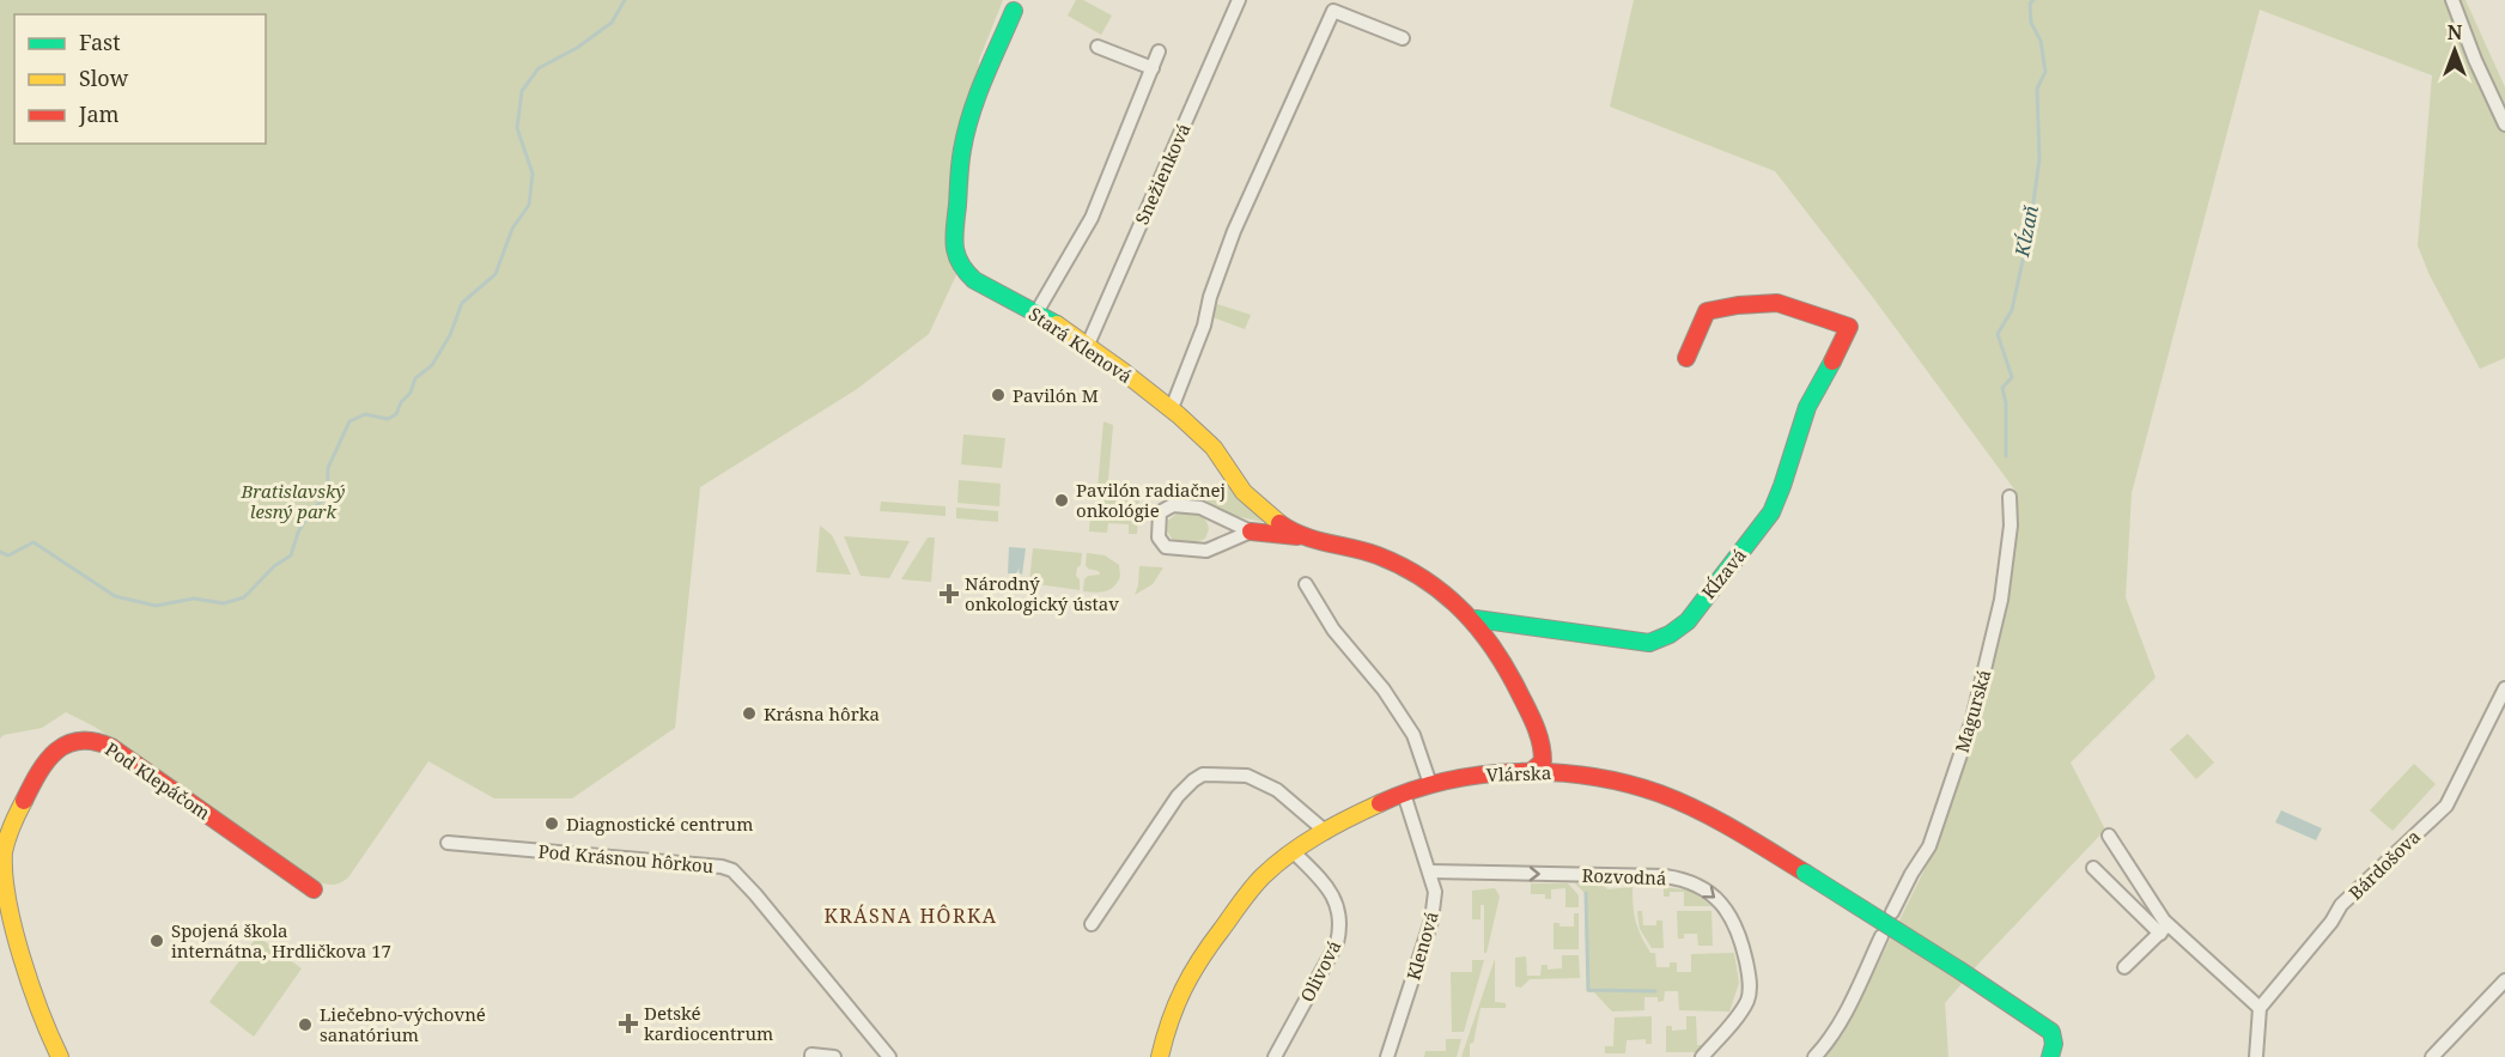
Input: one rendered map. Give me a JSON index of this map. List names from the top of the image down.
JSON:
{
  "streets": {
    "street": [
      "Snežienková",
      "Stará Klenová",
      "Kĺzavá",
      "Magurská",
      "Vlárska",
      "Pod Klepáčom",
      "Pod Krásnou hôrkou",
      "Bárdošova",
      "Rozvodná",
      "Klenová",
      "Olivová"
    ]
  },
  "crossings": [
    ["Snežienková", "Stará Klenová"],
    ["Stará Klenová", "Kĺzavá"],
    ["Stará Klenová", "Vlárska"],
    ["Vlárska", "Klenová"],
    ["Vlárska", "Olivová"],
    ["Rozvodná", "Klenová"]
  ],
  "districts": ["KRÁSNA HÔRKA"],
  "water": ["Kĺzaň"],
  "parks": ["Bratislavský lesný park"],
  "places": {
    "other": [
      "Pavilón M",
      "Pavilón radiačnej onkológie",
      "Krásna hôrka",
      "Diagnostické centrum",
      "Spojená škola internátna, Hrdličkova 17",
      "Liečebno-výchovné sanatórium"
    ],
    "health": ["Národný onkologický ústav", "Detské kardiocentrum"]
  },
  "legend": ["Fast", "Slow", "Jam"],
  "north": "top"
}
